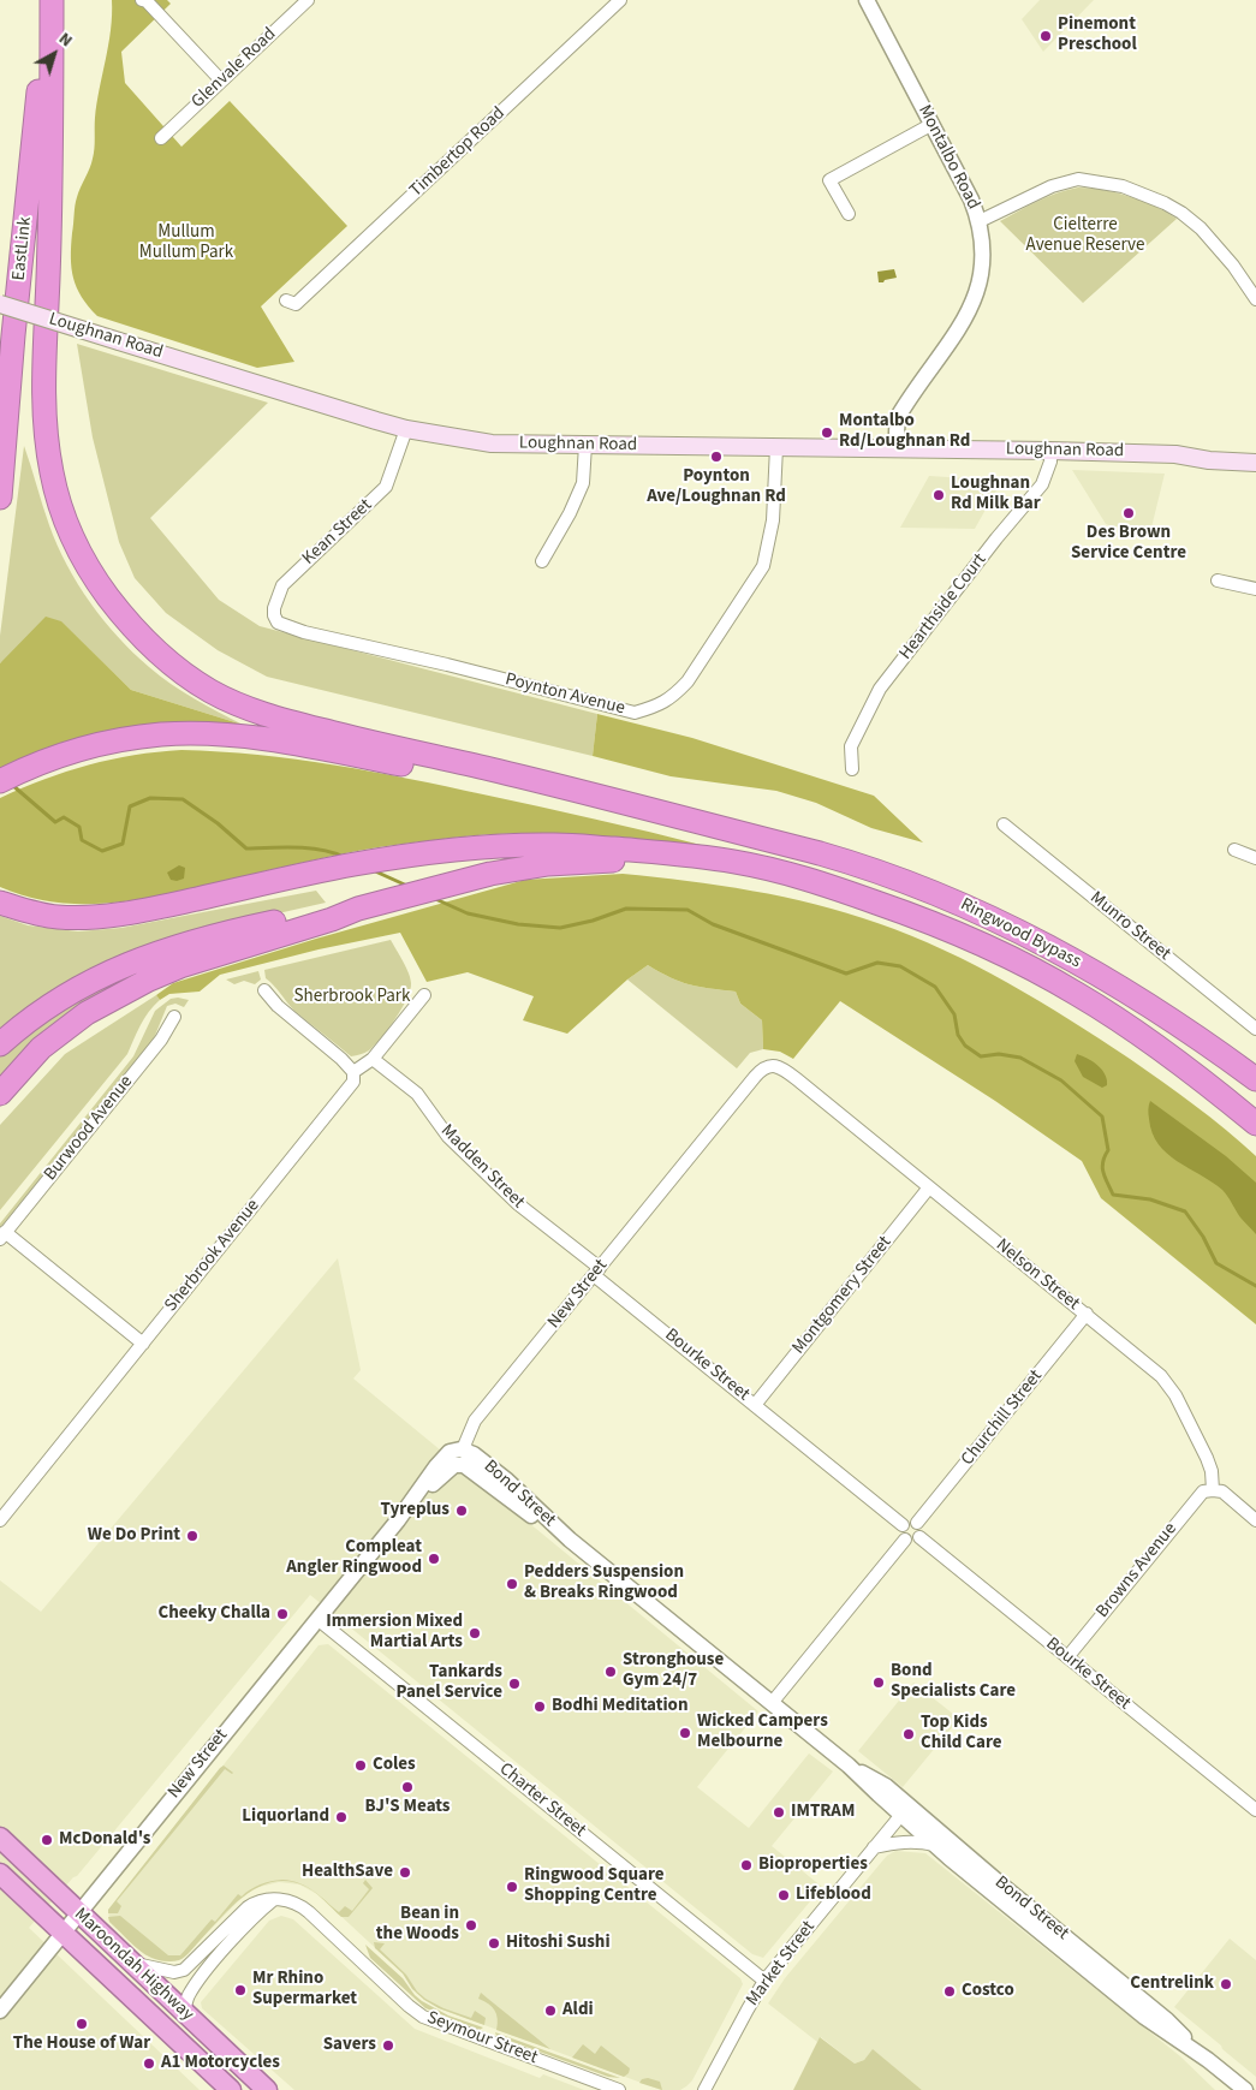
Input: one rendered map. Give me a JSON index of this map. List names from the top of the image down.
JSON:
{
  "streets": {
    "highway": ["EastLink", "Ringwood Bypass", "Maroondah Highway"],
    "main road": ["Loughnan Road"],
    "street": [
      "Glenvale Road",
      "Timbertop Road",
      "Montalbo Road",
      "Kean Street",
      "Hearthside Court",
      "Poynton Avenue",
      "Munro Street",
      "Burwood Avenue",
      "Madden Street",
      "Sherbrook Avenue",
      "Nelson Street",
      "New Street",
      "Montgomery Street",
      "Bourke Street",
      "Churchill Street",
      "Bond Street",
      "Browns Avenue",
      "Charter Street",
      "Market Street",
      "Seymour Street"
    ]
  },
  "crossings": [
    ["Montalbo Road", "Loughnan Road"],
    ["Loughnan Road", "Kean Street"],
    ["Loughnan Road", "Hearthside Court"],
    ["Loughnan Road", "Poynton Avenue"],
    ["Kean Street", "Poynton Avenue"],
    ["Madden Street", "Sherbrook Avenue"],
    ["Madden Street", "New Street"],
    ["Madden Street", "Bourke Street"],
    ["Nelson Street", "New Street"],
    ["Nelson Street", "Montgomery Street"],
    ["Nelson Street", "Churchill Street"],
    ["Nelson Street", "Browns Avenue"],
    ["New Street", "Bourke Street"],
    ["New Street", "Bond Street"],
    ["New Street", "Charter Street"],
    ["New Street", "Maroondah Highway"],
    ["Montgomery Street", "Bourke Street"],
    ["Bourke Street", "Churchill Street"],
    ["Bourke Street", "Browns Avenue"],
    ["Bond Street", "Market Street"],
    ["Charter Street", "Market Street"]
  ],
  "parks": ["Cielterre Avenue Reserve", "Mullum Mullum Park", "Sherbrook Park"],
  "places": [
    "Pinemont Preschool",
    "Montalbo Rd/Loughnan Rd",
    "Poynton Ave/Loughnan Rd",
    "Loughnan Rd Milk Bar",
    "Des Brown Service Centre",
    "Tyreplus",
    "We Do Print",
    "Compleat Angler Ringwood",
    "Pedders Suspension & Breaks Ringwood",
    "Cheeky Challa",
    "Immersion Mixed Martial Arts",
    "Stronghouse Gym 24/7",
    "Bond Specialists Care",
    "Tankards Panel Service",
    "Bodhi Meditation",
    "Wicked Campers Melbourne",
    "Top Kids Child Care",
    "Coles",
    "BJ'S Meats",
    "IMTRAM",
    "Liquorland",
    "McDonald's",
    "Bioproperties",
    "HealthSave",
    "Ringwood Square Shopping Centre",
    "Lifeblood",
    "Bean in the Woods",
    "Hitoshi Sushi",
    "Centrelink",
    "Mr Rhino Supermarket",
    "Costco",
    "Aldi",
    "The House of War",
    "Savers",
    "A1 Motorcycles"
  ],
  "north": "top right"
}
